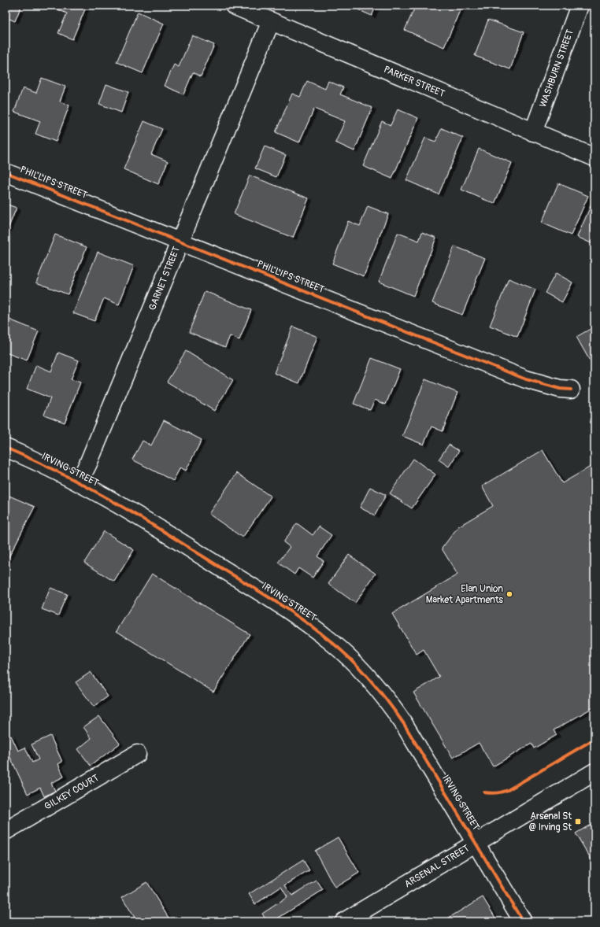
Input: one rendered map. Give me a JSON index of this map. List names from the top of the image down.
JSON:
{
  "streets": {
    "street": [
      "WASHBURN STREET",
      "PARKER STREET",
      "PHILLIPS STREET",
      "GARNET STREET",
      "IRVING STREET",
      "GILKEY COURT",
      "ARSENAL STREET"
    ]
  },
  "crossings": [
    ["WASHBURN STREET", "PARKER STREET"],
    ["PARKER STREET", "GARNET STREET"],
    ["PHILLIPS STREET", "GARNET STREET"],
    ["GARNET STREET", "IRVING STREET"],
    ["IRVING STREET", "ARSENAL STREET"]
  ],
  "places": {
    "other": ["Elan Union Market Apartments"],
    "transit": ["Arsenal St @ Irving St"]
  }
}
